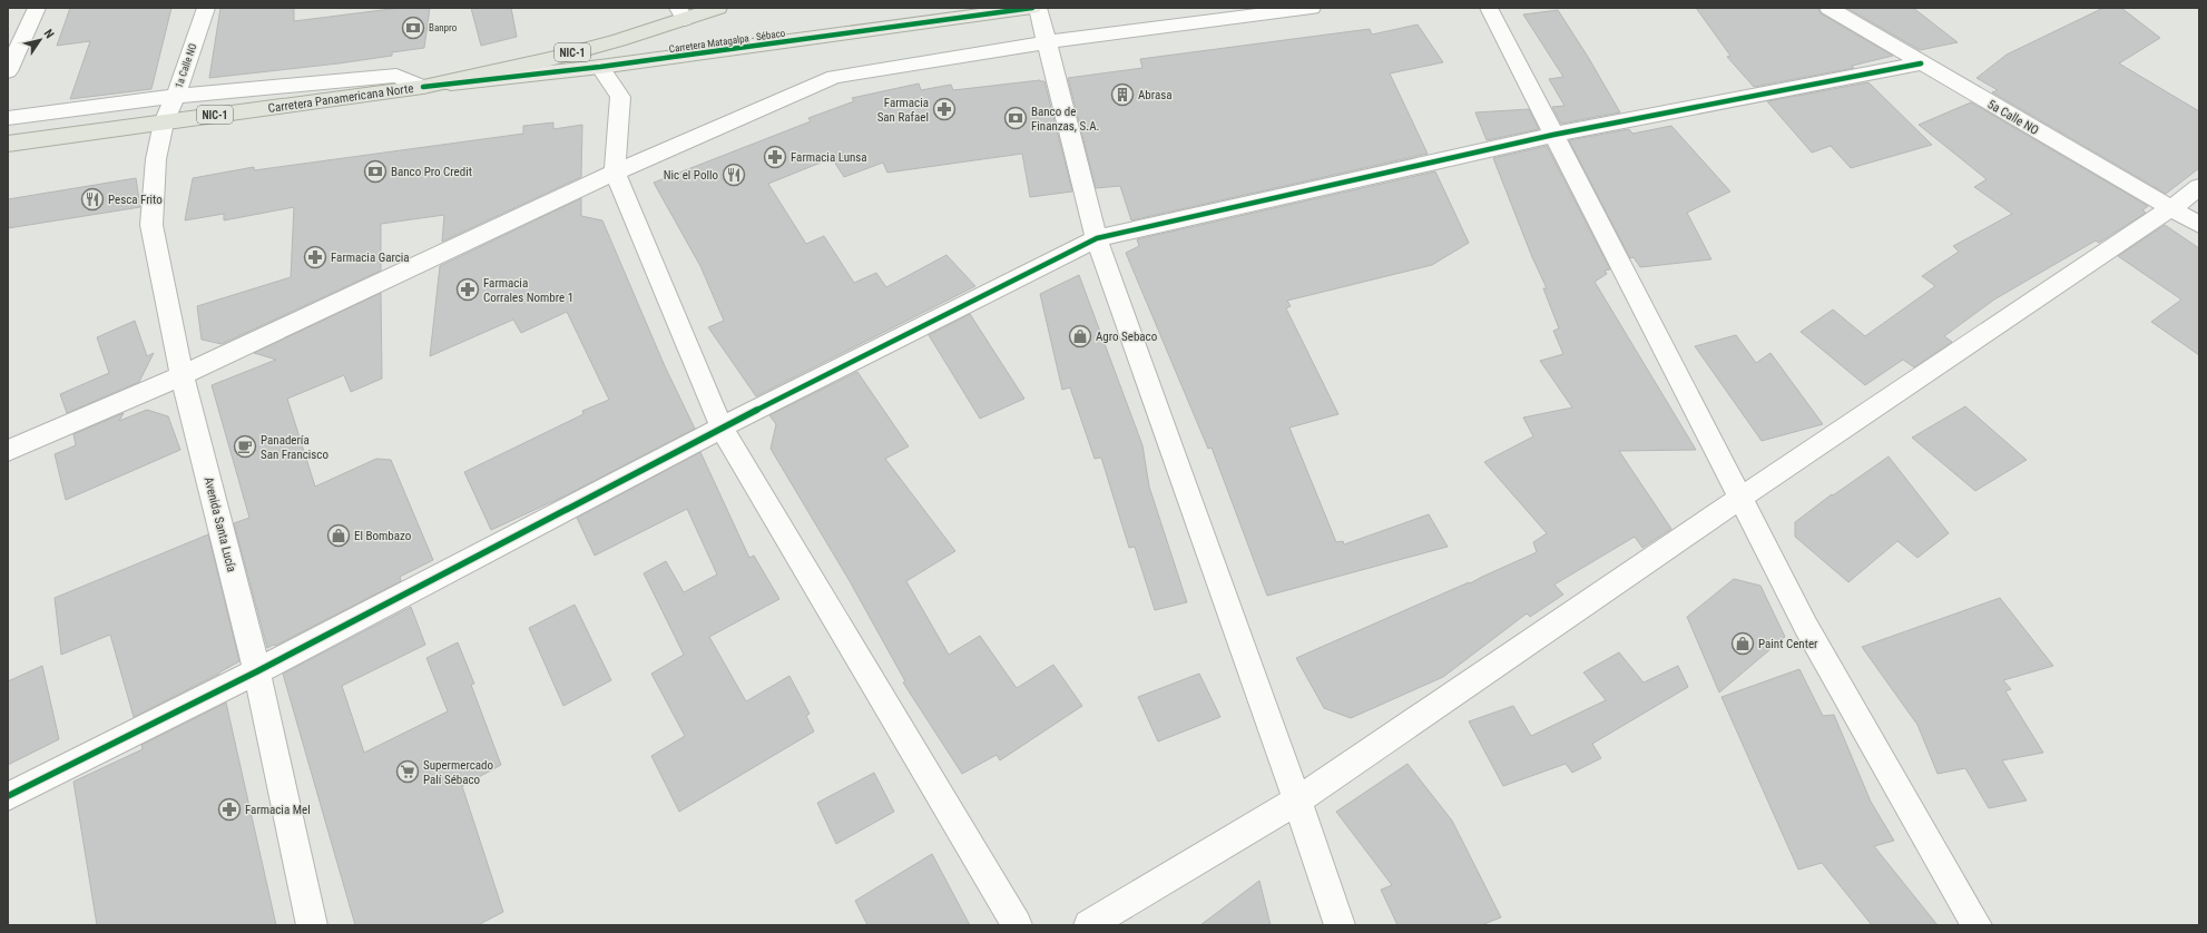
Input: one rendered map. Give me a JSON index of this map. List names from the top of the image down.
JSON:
{
  "streets": {
    "highway": ["NIC-1", "Carretera Panamericana Norte"],
    "main road": ["Carretera Matagalpa - Sébaco"],
    "street": ["1a Calle NO", "5a Calle NO", "Avenida Santa Lucía"]
  },
  "crossings": [
    ["Carretera Matagalpa - Sébaco", "Carretera Panamericana Norte"],
    ["1a Calle NO", "Carretera Panamericana Norte"],
    ["1a Calle NO", "Avenida Santa Lucía"],
    ["Carretera Panamericana Norte", "Avenida Santa Lucía"]
  ],
  "places": {
    "bank": ["Banpro", "Banco de Finanzas, S.A.", "Banco Pro Credit"],
    "building": ["Abrasa"],
    "pharmacy": [
      "Farmacia San Rafael",
      "Farmacia Lunsa",
      "Farmacia Garcia",
      "Farmacia Corrales Nombre 1",
      "Farmacia Mel"
    ],
    "restaurant": ["Nic el Pollo", "Pesca Frito"],
    "shop": ["Agro Sebaco", "El Bombazo", "Paint Center"],
    "cafe": ["Panadería San Francisco"],
    "supermarket": ["Supermercado Palí Sébaco"]
  },
  "north": "top right"
}
